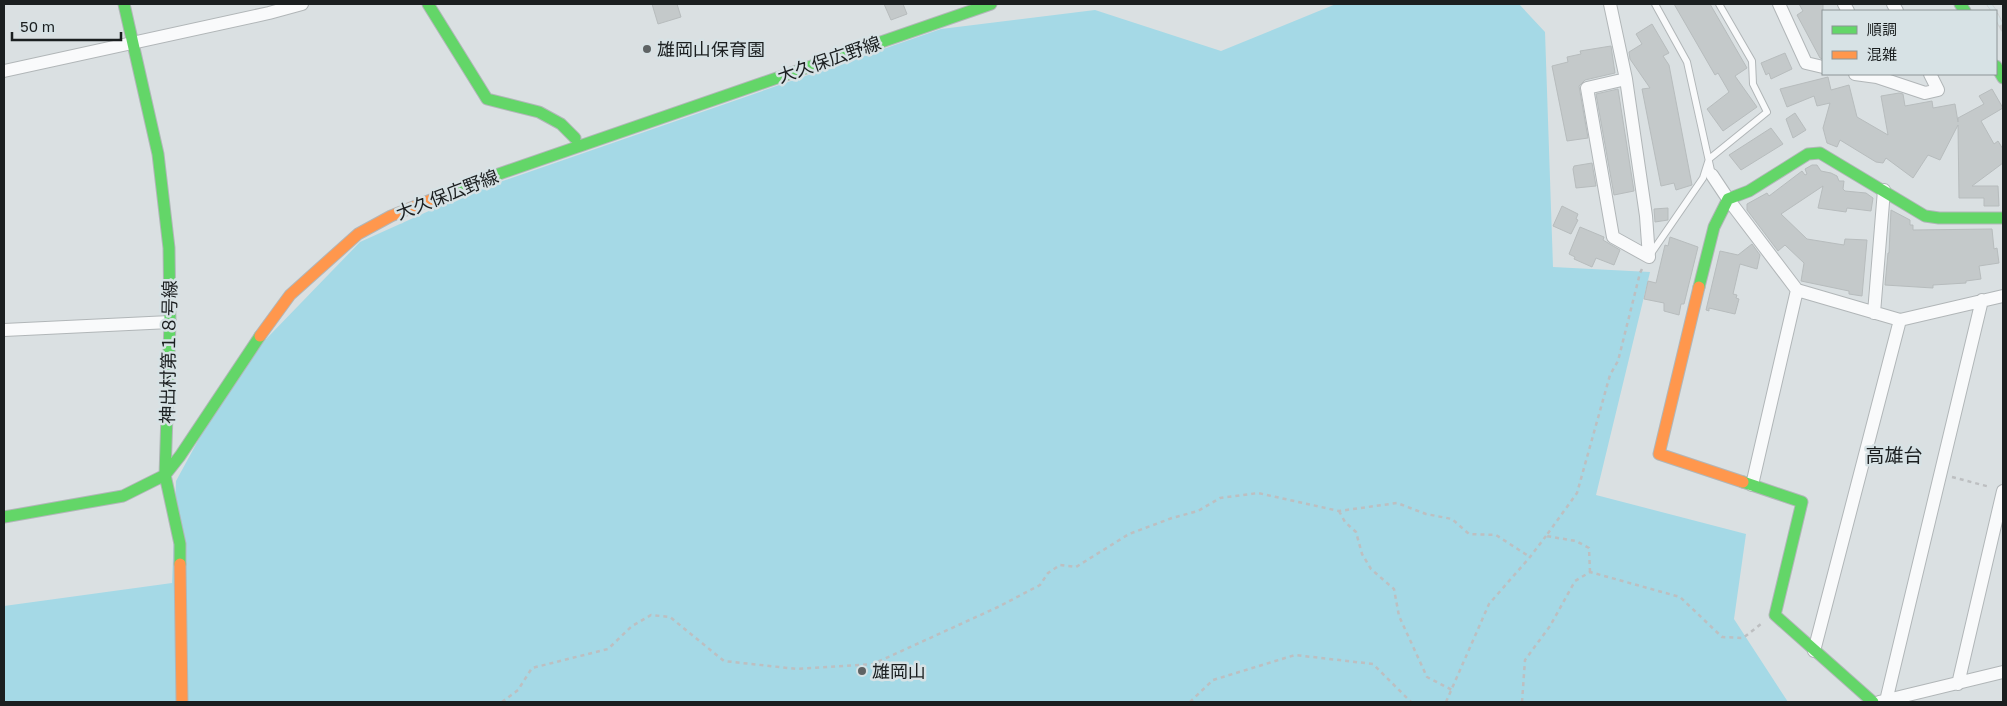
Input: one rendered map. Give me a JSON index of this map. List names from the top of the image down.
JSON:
{
  "streets": {
    "street": ["大久保広野線", "神出村第１８号線"]
  },
  "crossings": [
    ["大久保広野線", "神出村第１８号線"]
  ],
  "districts": ["高雄台"],
  "places": ["雄岡山保育園", "雄岡山"],
  "legend": ["順調", "混雑"],
  "scale_bar": "50 m"
}
